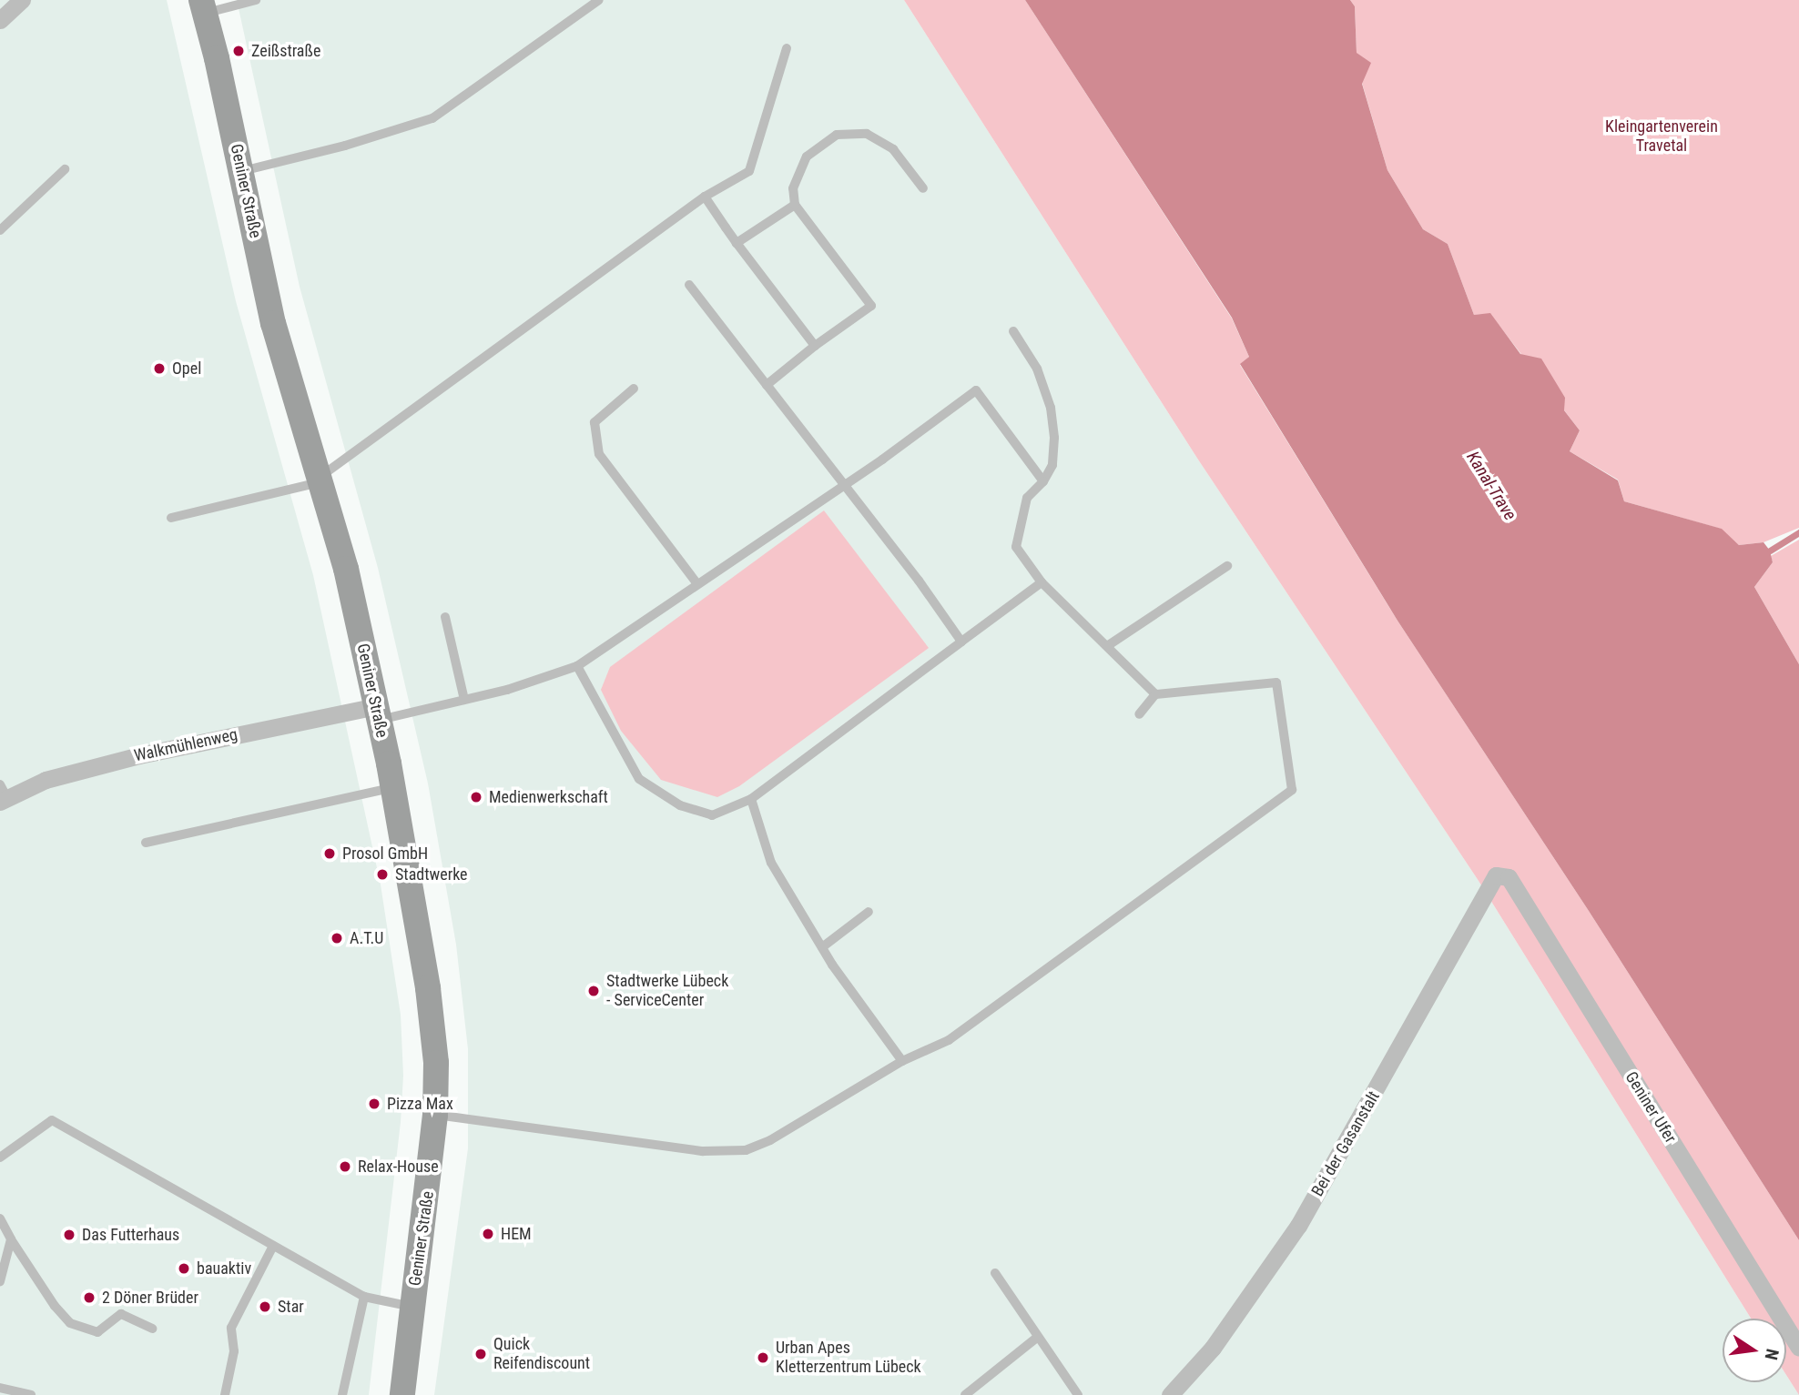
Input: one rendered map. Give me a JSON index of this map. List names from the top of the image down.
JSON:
{
  "streets": {
    "main road": ["Geniner Straße"],
    "street": ["Walkmühlenweg", "Geniner Ufer", "Bei der Gasanstalt"]
  },
  "crossings": [
    ["Geniner Straße", "Walkmühlenweg"],
    ["Geniner Ufer", "Bei der Gasanstalt"]
  ],
  "water": ["Kanal-Trave"],
  "parks": ["Kleingartenverein Travetal"],
  "places": [
    "Zeißstraße",
    "Opel",
    "Medienwerkschaft",
    "Prosol GmbH",
    "Stadtwerke",
    "A.T.U",
    "Stadtwerke Lübeck - ServiceCenter",
    "Pizza Max",
    "Relax-House",
    "HEM",
    "Das Futterhaus",
    "bauaktiv",
    "2 Döner Brüder",
    "Star",
    "Quick Reifendiscount",
    "Urban Apes Kletterzentrum Lübeck"
  ],
  "north": "right"
}
